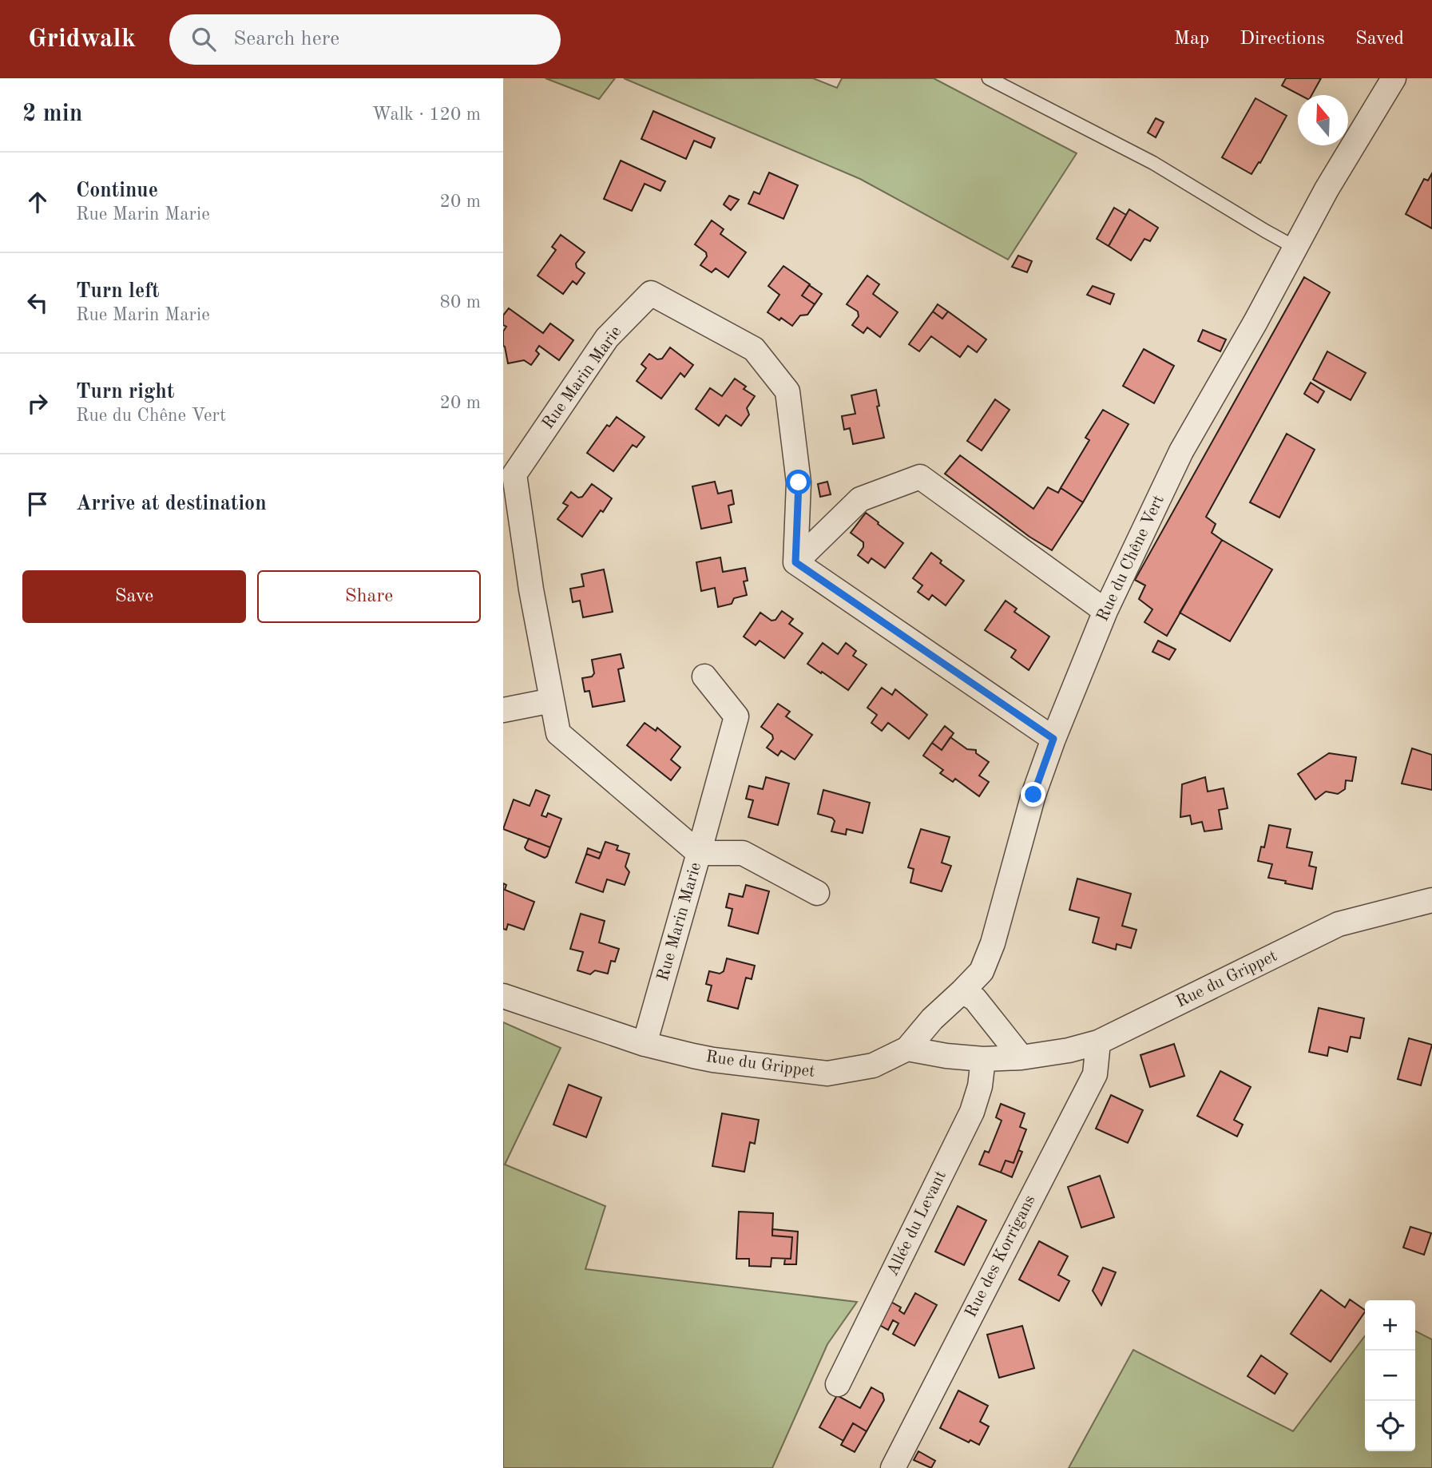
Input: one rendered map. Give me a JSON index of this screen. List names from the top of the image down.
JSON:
{
  "streets": {
    "street": [
      "Rue Marin Marie",
      "Rue du Chêne Vert",
      "Rue du Grippet",
      "Allée du Levant",
      "Rue des Korrigans"
    ]
  },
  "crossings": [
    ["Rue Marin Marie", "Rue du Grippet"],
    ["Rue du Chêne Vert", "Rue du Grippet"],
    ["Rue du Grippet", "Allée du Levant"],
    ["Rue du Grippet", "Rue des Korrigans"]
  ],
  "north": "top",
  "page": {
    "header": "Gridwalk",
    "search": "Search here",
    "nav": ["Map", "Directions", "Saved"],
    "heading": ["2 min", "Walk · 120 m"],
    "list": [
      ["Continue", "Rue Marin Marie", "20 m"],
      ["Turn left", "Rue Marin Marie", "80 m"],
      ["Turn right", "Rue du Chêne Vert", "20 m"],
      "Arrive at destination"
    ],
    "buttons": ["Save", "Share"],
    "map_buttons": ["+", "−"]
  }
}
